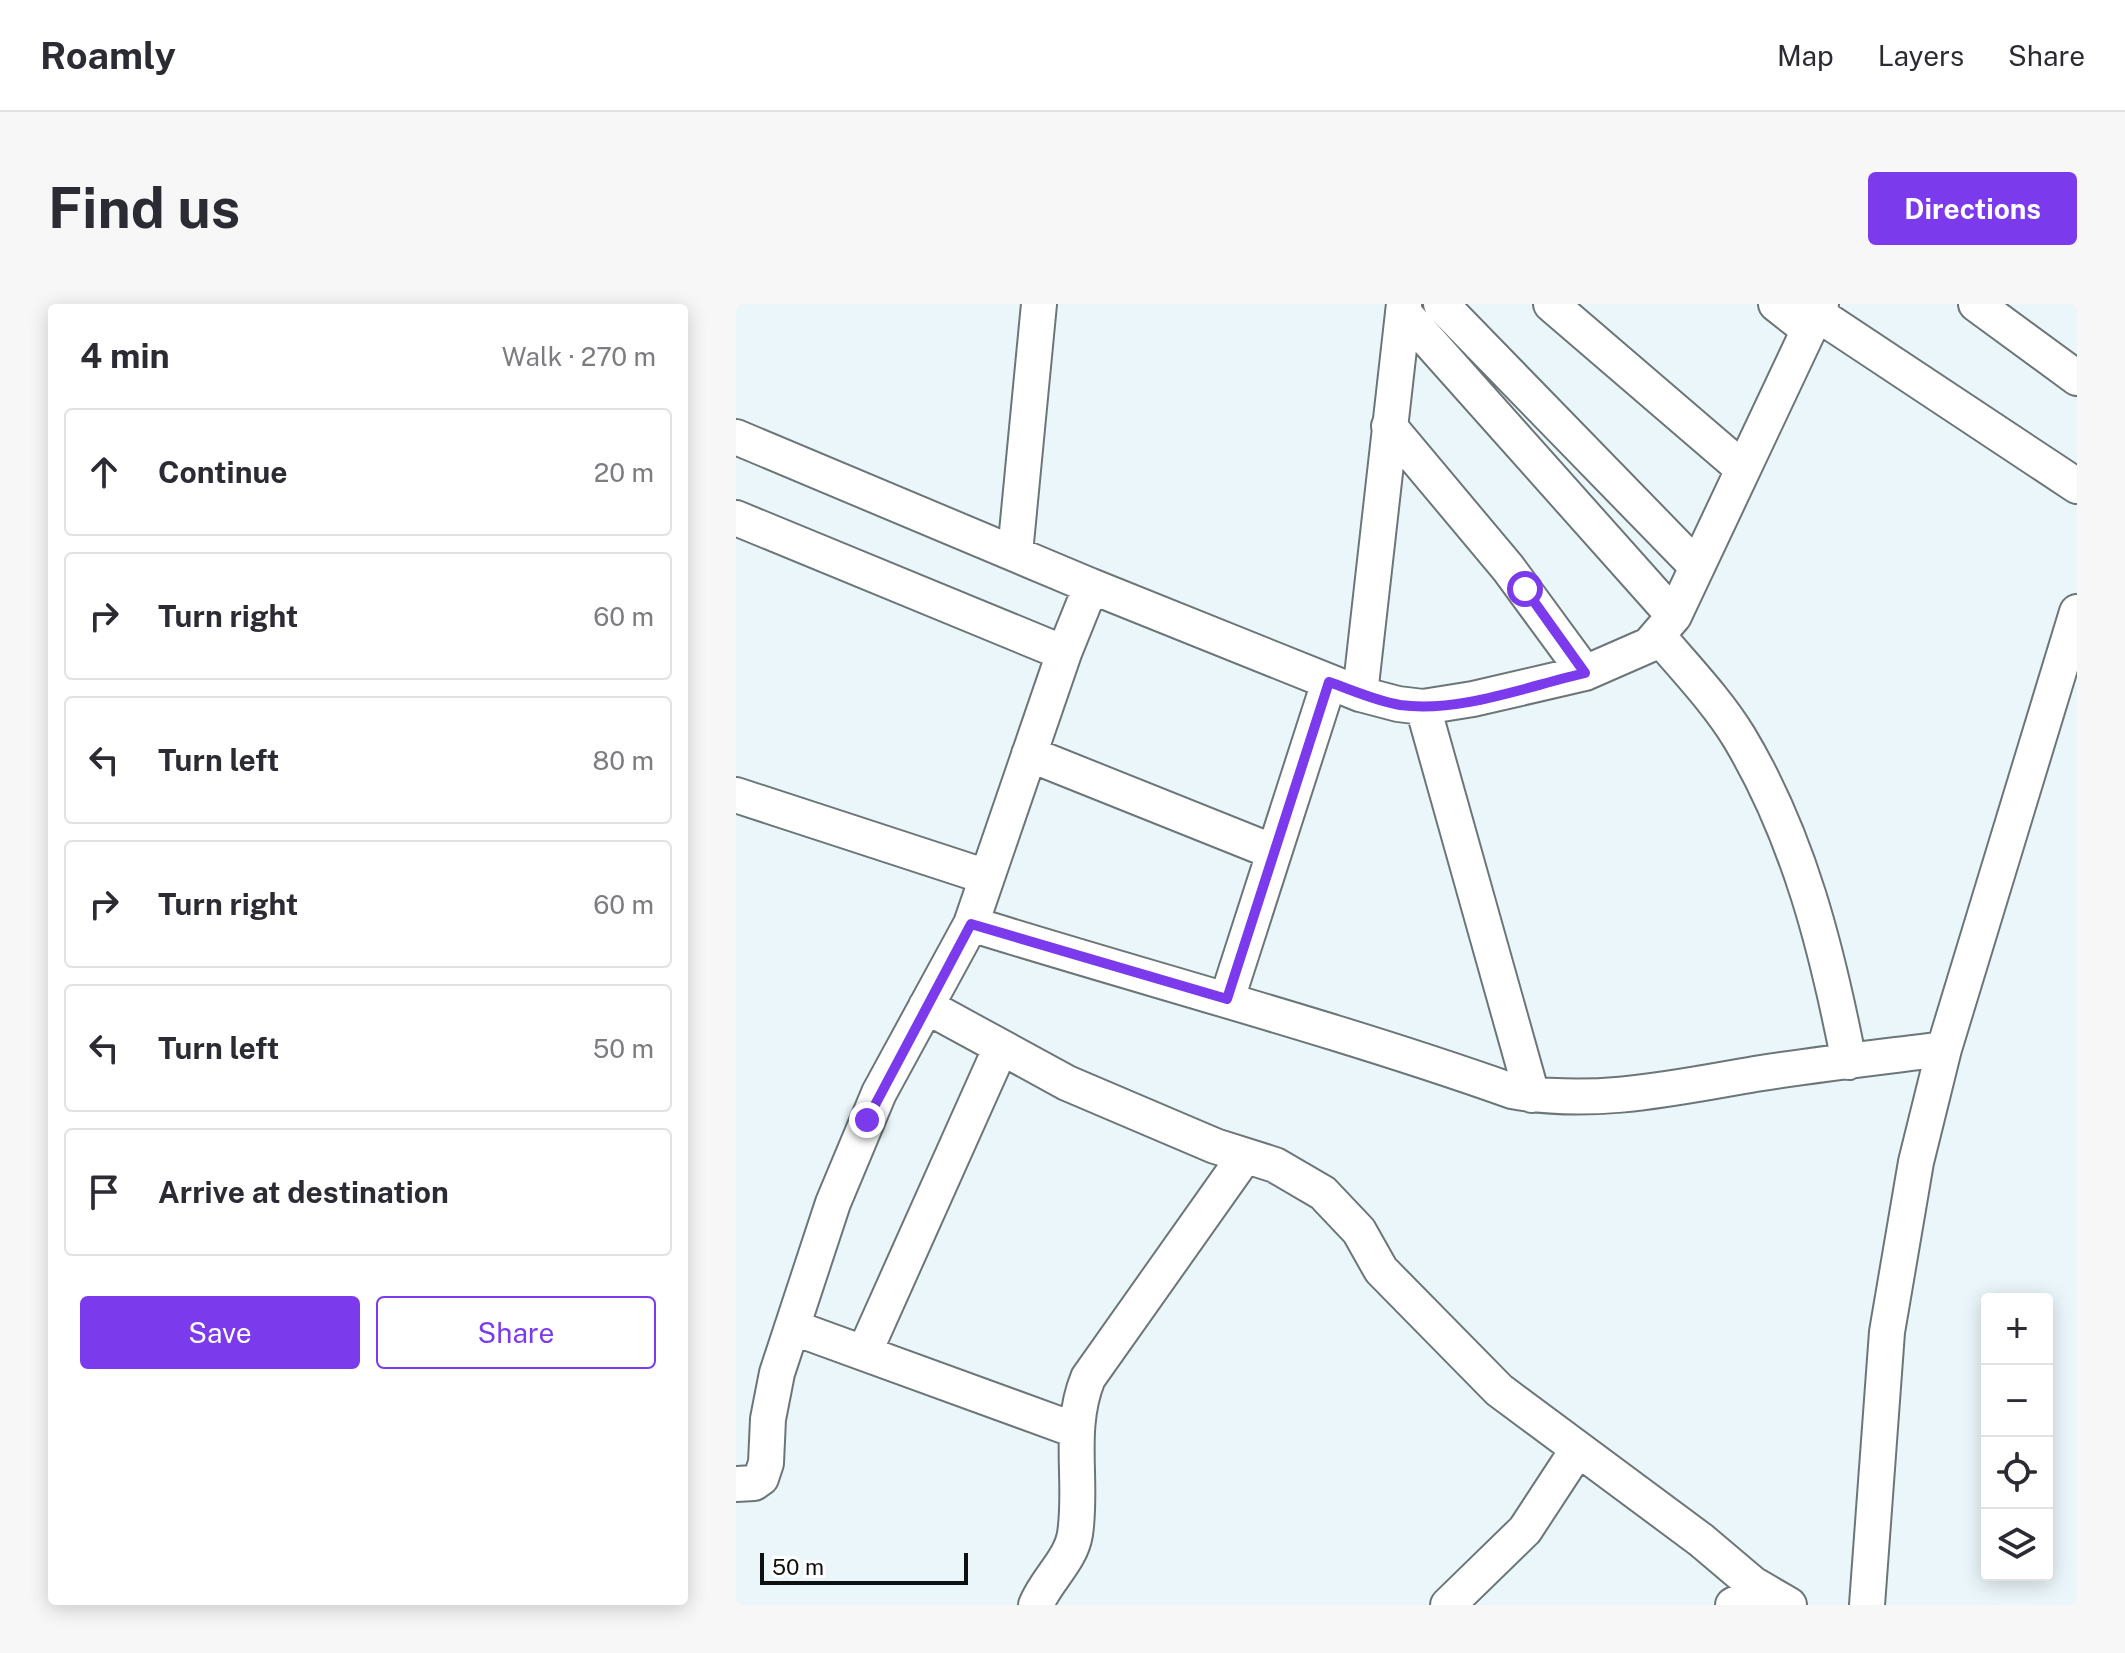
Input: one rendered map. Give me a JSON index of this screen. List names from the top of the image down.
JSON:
{
  "scale_bar": "50 m",
  "page": {
    "header": "Roamly",
    "nav": ["Map", "Layers", "Share"],
    "buttons": [
      "Directions",
      ["Save", "Share"]
    ],
    "title": "Find us",
    "heading": ["4 min", "Walk · 270 m"],
    "list": [
      ["Continue", "20 m"],
      ["Turn right", "60 m"],
      ["Turn left", "80 m"],
      ["Turn right", "60 m"],
      ["Turn left", "50 m"],
      "Arrive at destination"
    ],
    "map_buttons": ["+", "−"],
    "scale": "50 m"
  }
}
